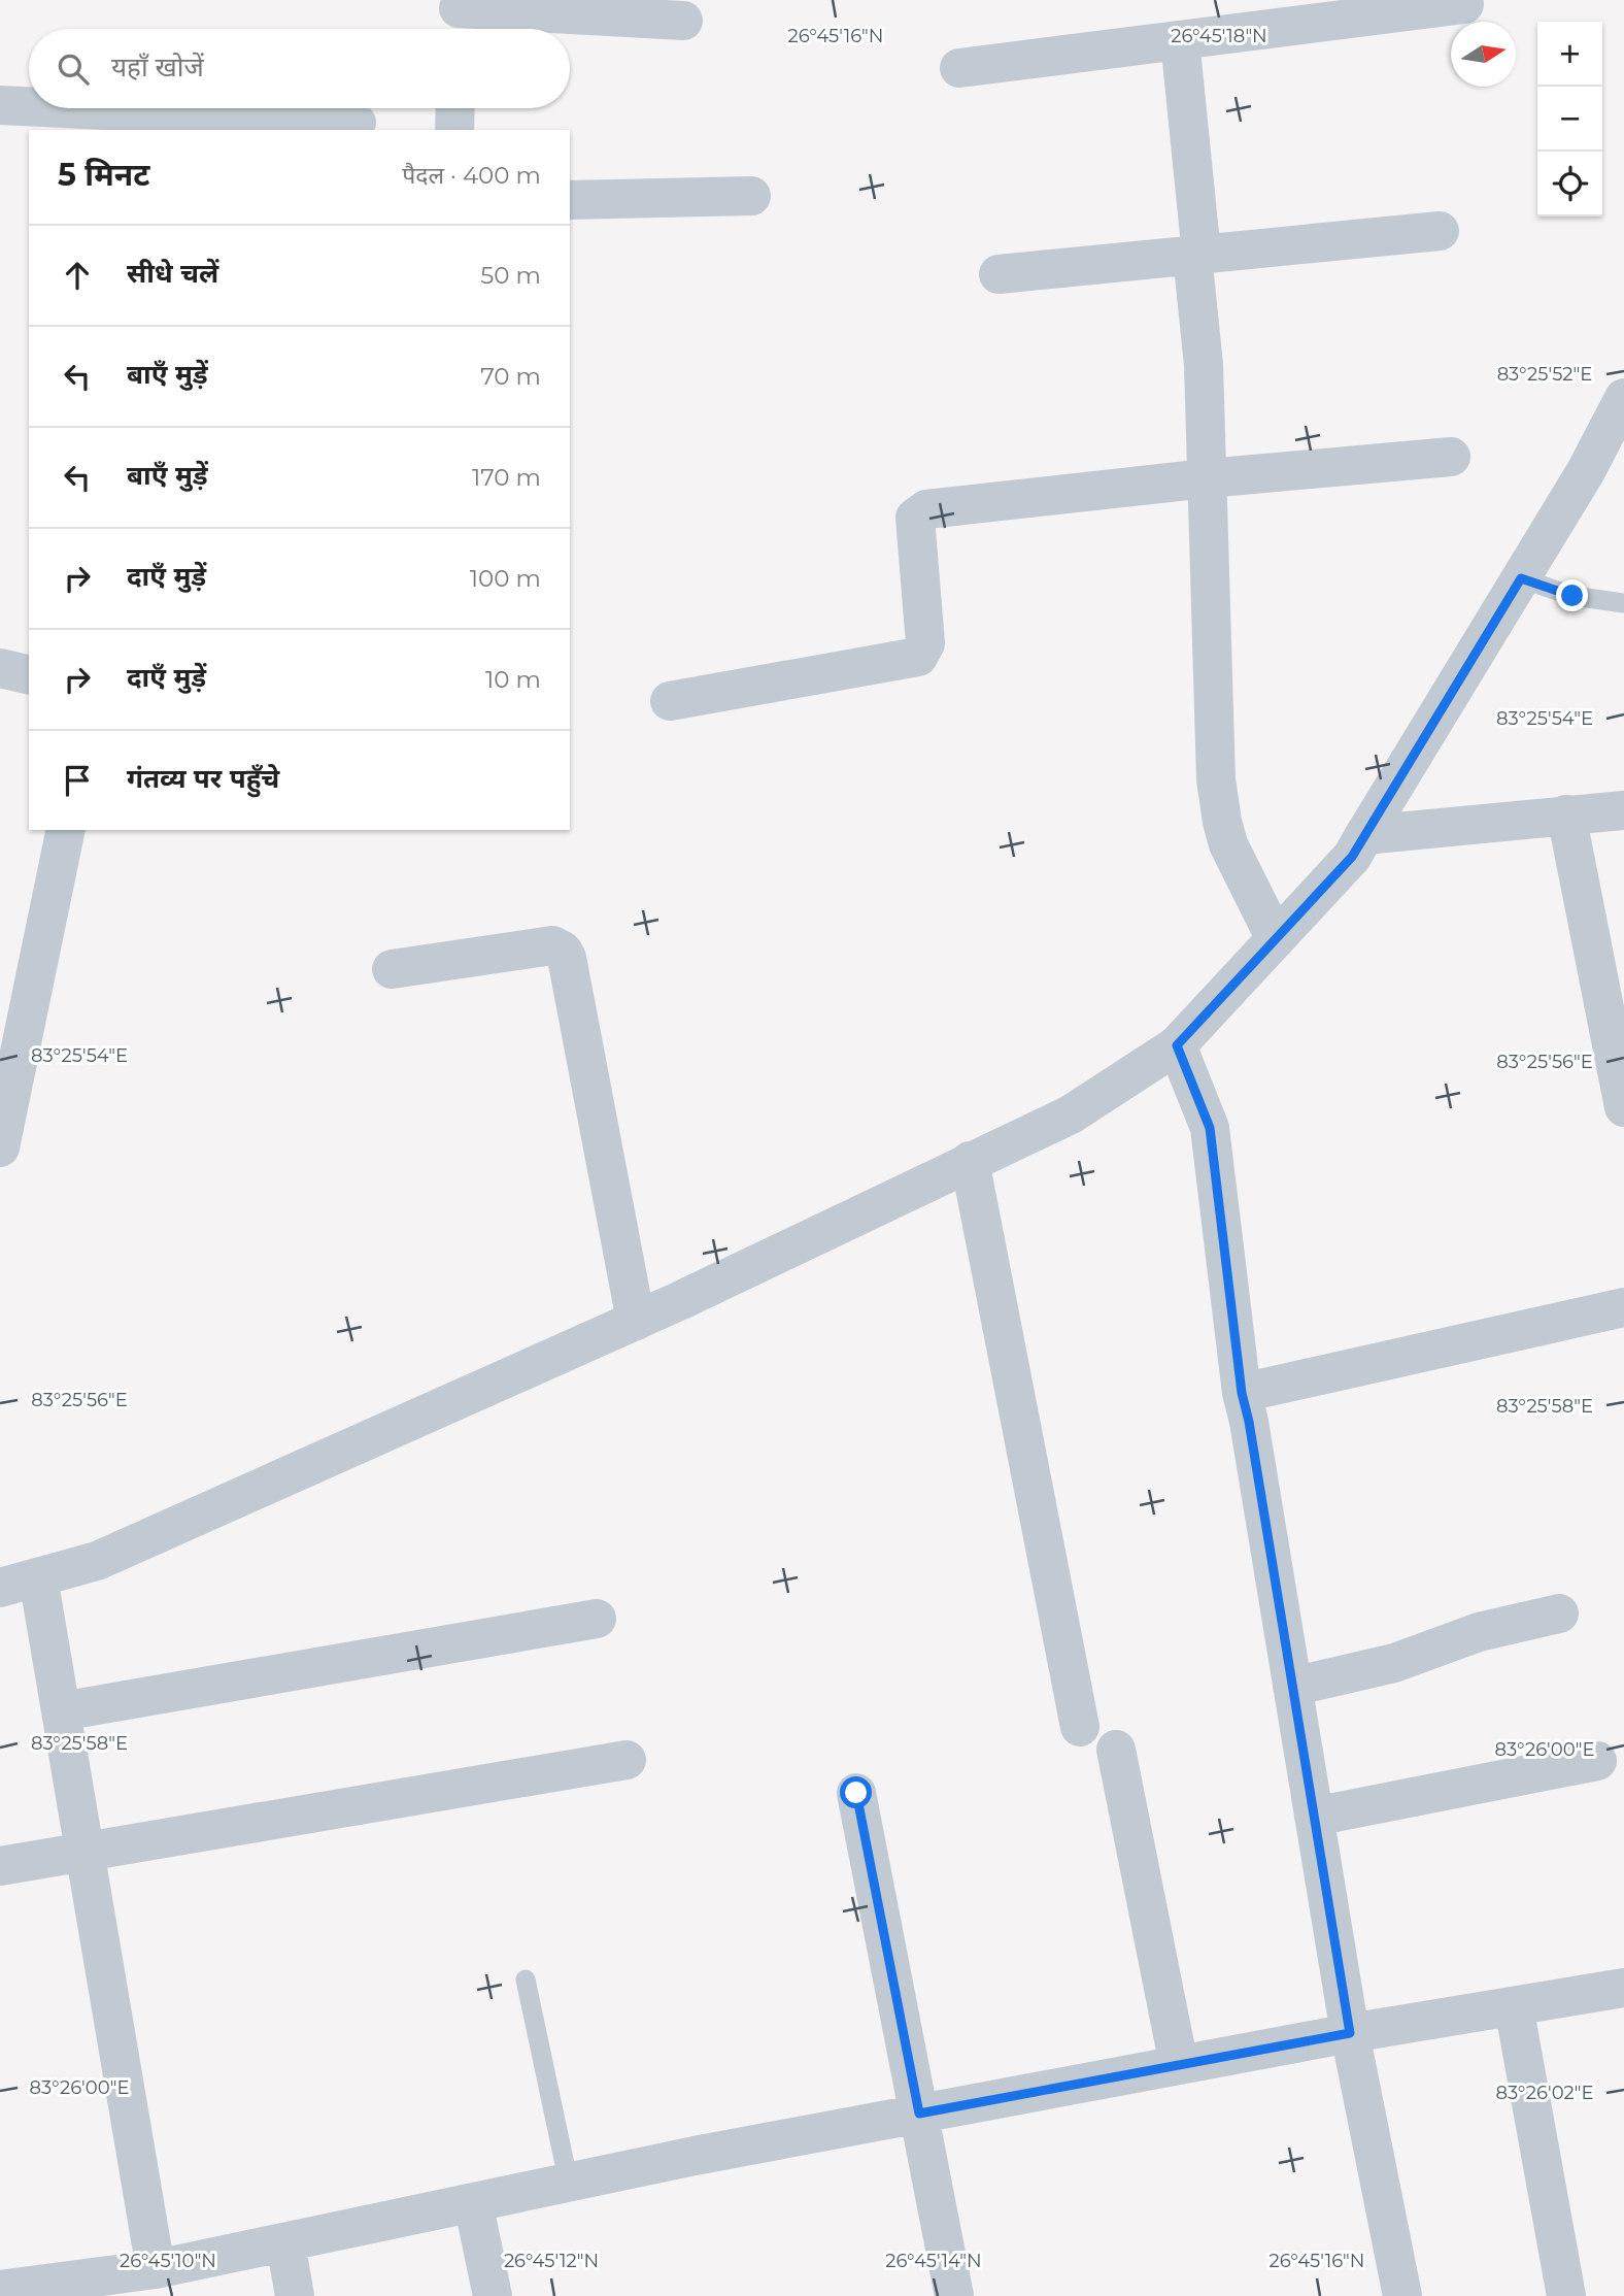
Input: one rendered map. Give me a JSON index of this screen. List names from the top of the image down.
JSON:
{
  "north": "right",
  "page": {
    "map_buttons": ["+", "−"],
    "search": "यहाँ खोजें",
    "heading": ["5 मिनट", "पैदल · 400 m"],
    "list": [
      ["सीधे चलें", "50 m"],
      ["बाएँ मुड़ें", "70 m"],
      ["बाएँ मुड़ें", "170 m"],
      ["दाएँ मुड़ें", "100 m"],
      ["दाएँ मुड़ें", "10 m"],
      "गंतव्य पर पहुँचे"
    ]
  },
  "coordinates": [
    "26°45'16\"N",
    "26°45'18\"N",
    "83°25'52\"E",
    "83°25'54\"E",
    "83°25'56\"E",
    "83°25'58\"E",
    "83°26'00\"E",
    "83°26'02\"E",
    "26°45'10\"N",
    "26°45'12\"N",
    "26°45'14\"N"
  ]
}
